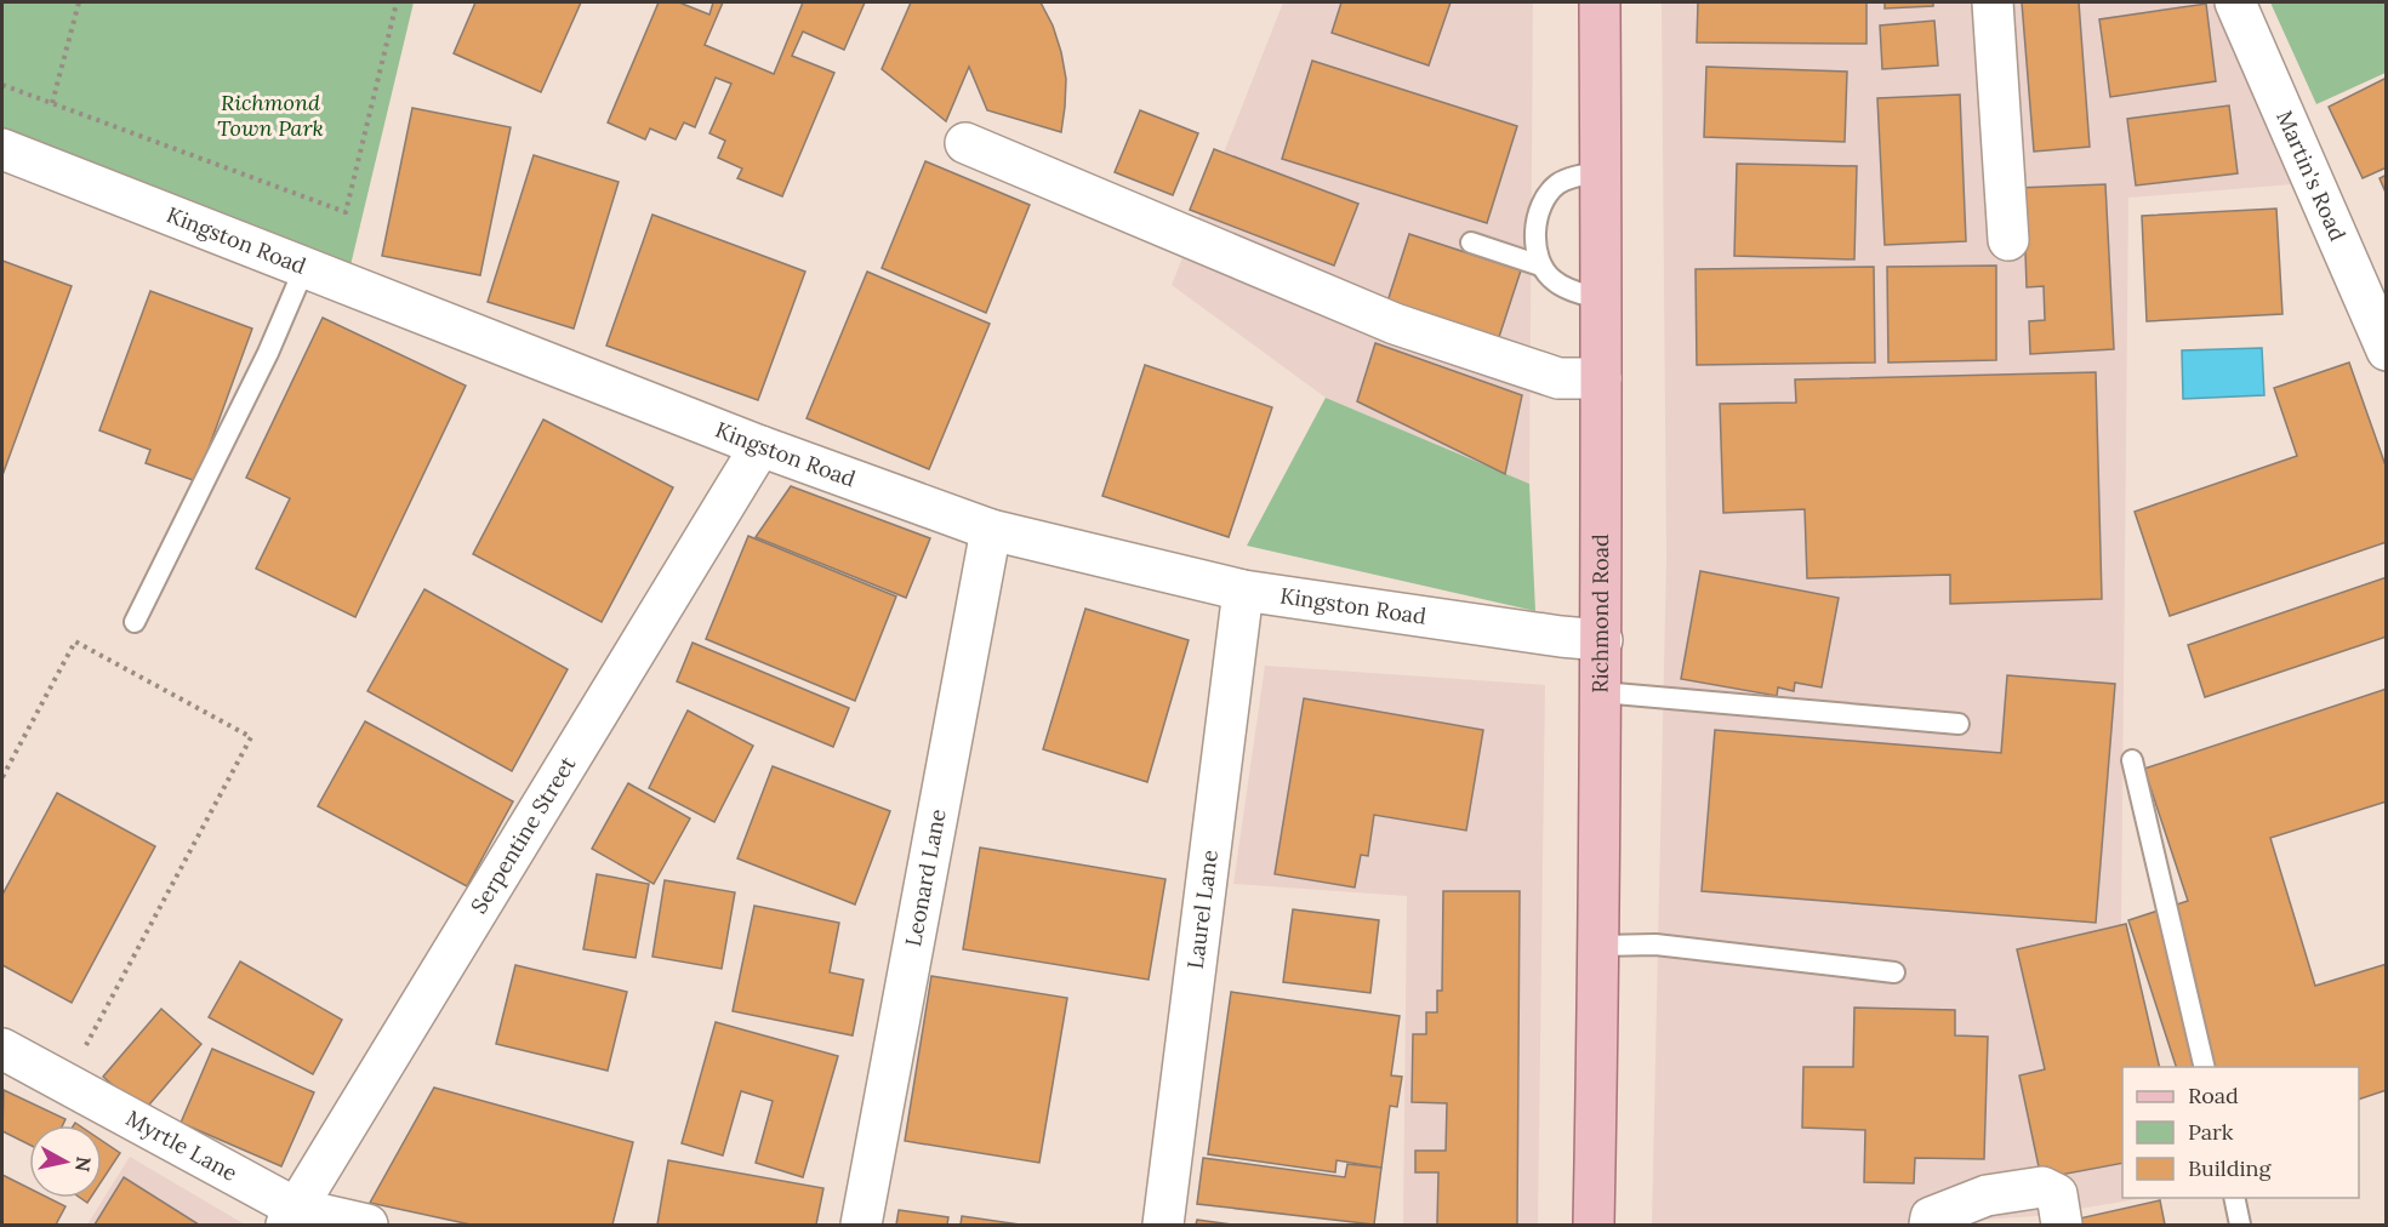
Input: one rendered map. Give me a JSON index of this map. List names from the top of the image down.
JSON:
{
  "streets": {
    "main road": ["Richmond Road"],
    "street": [
      "Martin's Road",
      "Kingston Road",
      "Serpentine Street",
      "Leonard Lane",
      "Laurel Lane",
      "Myrtle Lane"
    ]
  },
  "crossings": [
    ["Kingston Road", "Richmond Road"],
    ["Kingston Road", "Serpentine Street"],
    ["Kingston Road", "Leonard Lane"],
    ["Kingston Road", "Laurel Lane"],
    ["Serpentine Street", "Myrtle Lane"]
  ],
  "parks": ["Richmond Town Park"],
  "legend": ["Road", "Park", "Building"],
  "north": "right"
}
